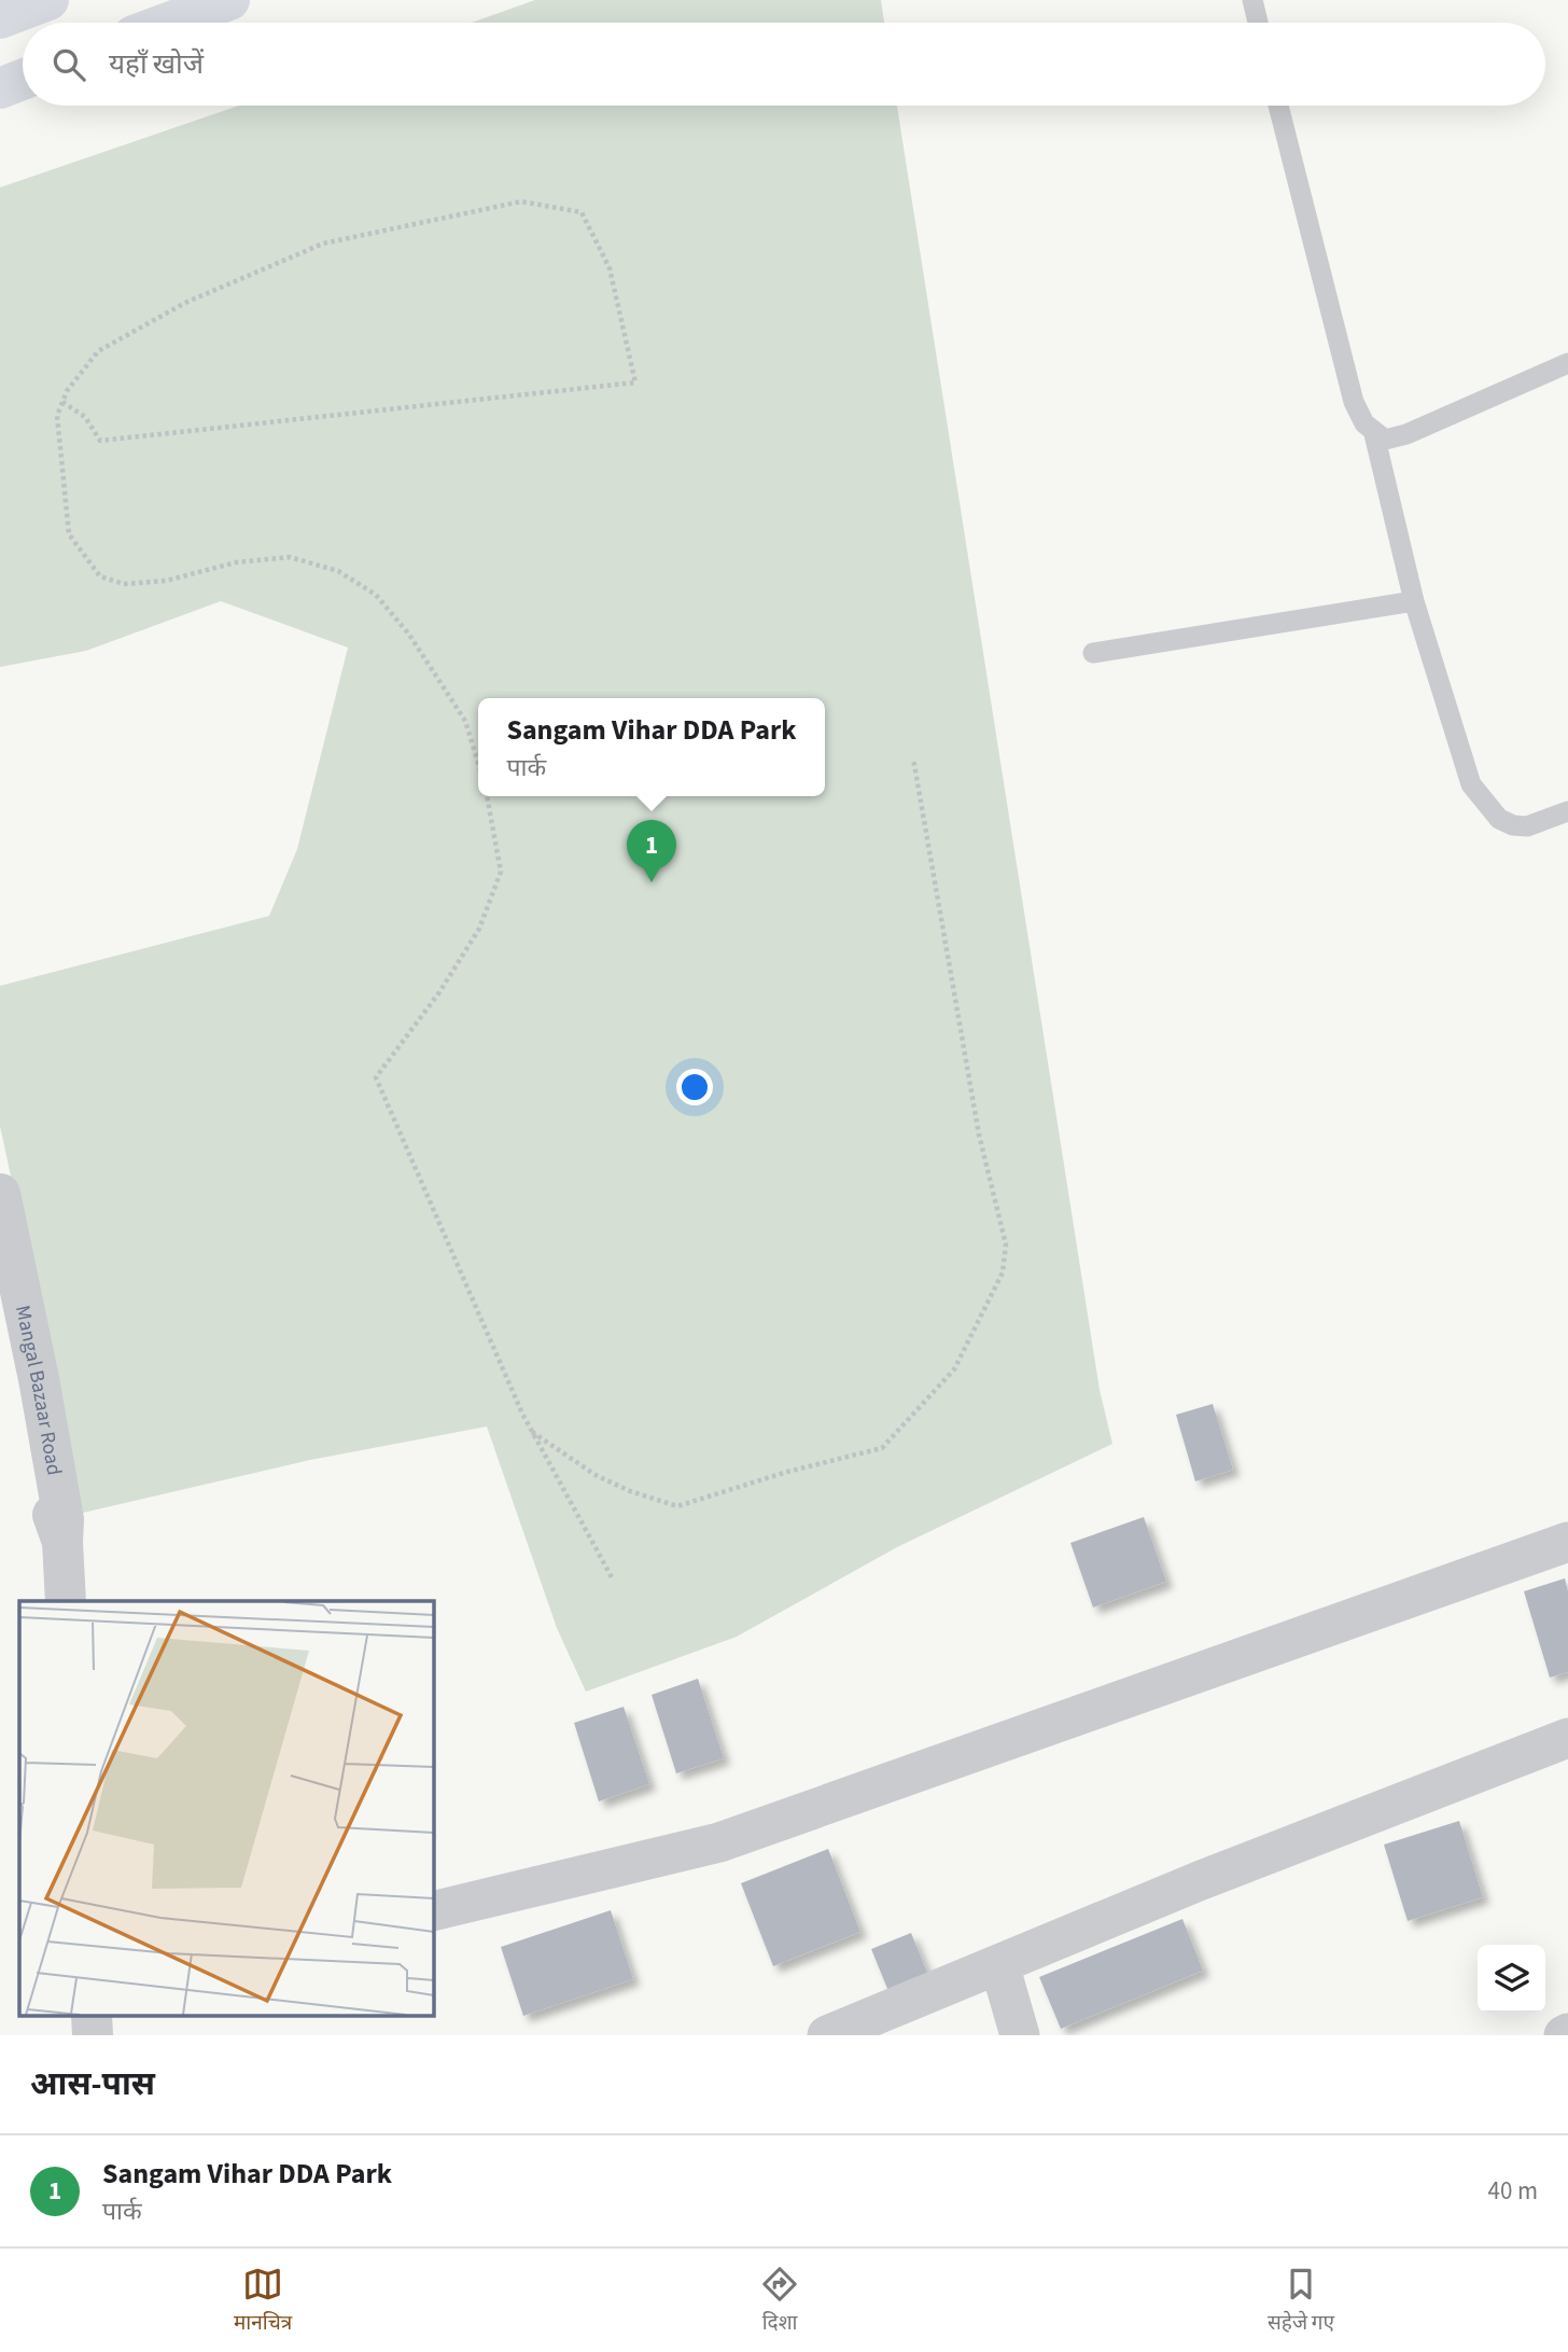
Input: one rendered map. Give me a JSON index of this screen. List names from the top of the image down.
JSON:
{
  "streets": {
    "street": ["Mangal Bazaar Road"]
  },
  "page": {
    "search": "यहाँ खोजें",
    "popup": ["Sangam Vihar DDA Park", "पार्क"],
    "pins": "1",
    "heading": "आस-पास",
    "list": [
      {
        "mark": "1",
        "name": "Sangam Vihar DDA Park",
        "note": "पार्क",
        "value": "40 m"
      }
    ],
    "nav": ["मानचित्र", "दिशा", "सहेजे गए"]
  }
}
